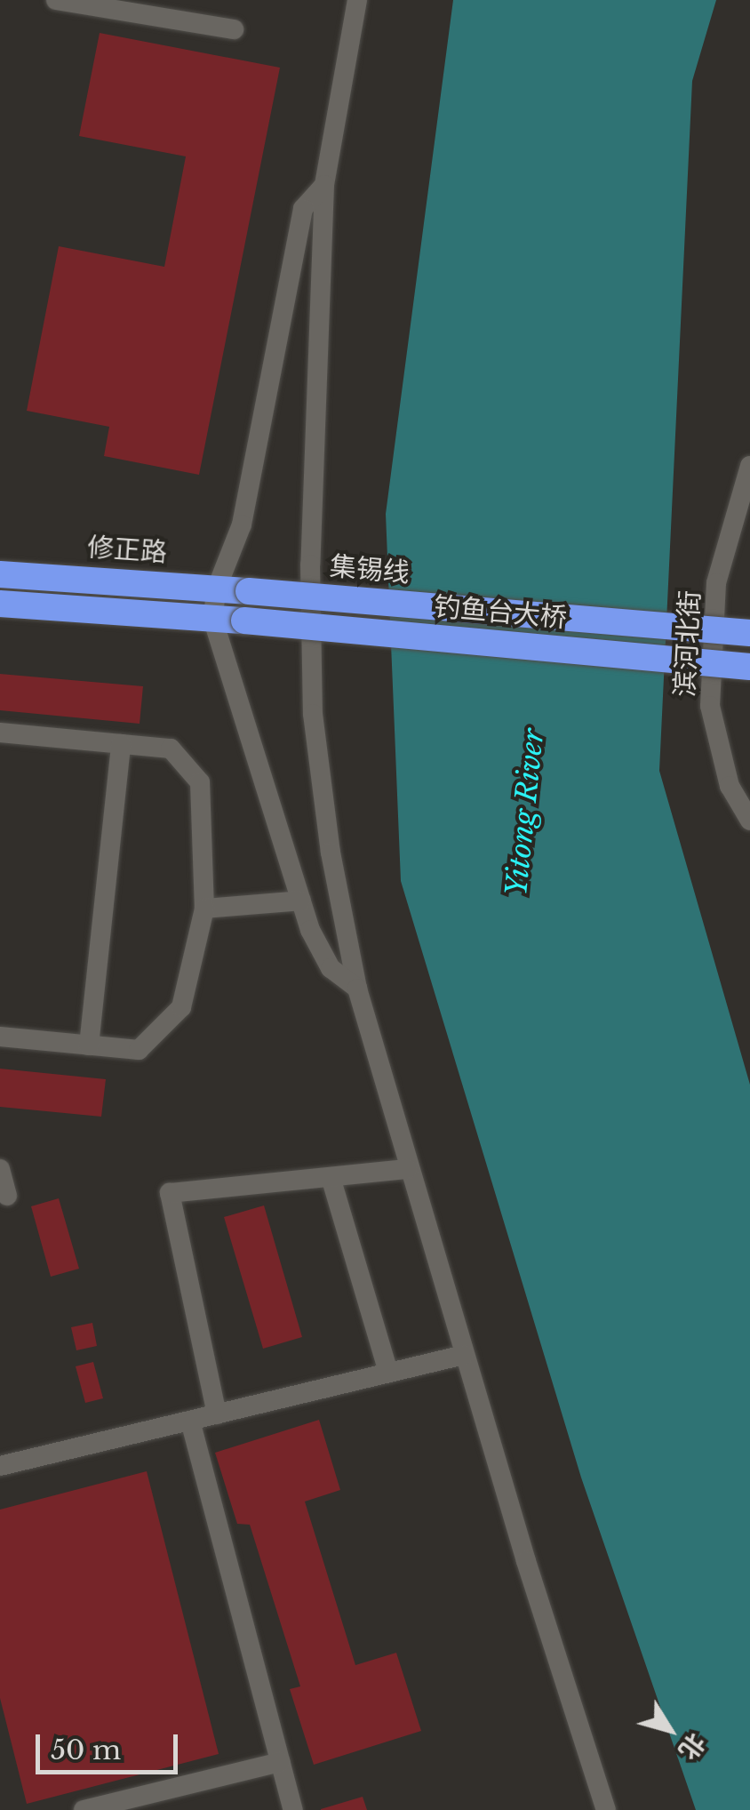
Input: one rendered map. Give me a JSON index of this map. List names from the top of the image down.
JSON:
{
  "streets": {
    "highway": ["修正路", "集锡线", "钓鱼台大桥"],
    "street": ["滨河北街"]
  },
  "crossings": [
    ["修正路", "集锡线"]
  ],
  "water": ["Yitong River"],
  "scale_bar": "50 m",
  "north": "bottom right"
}
